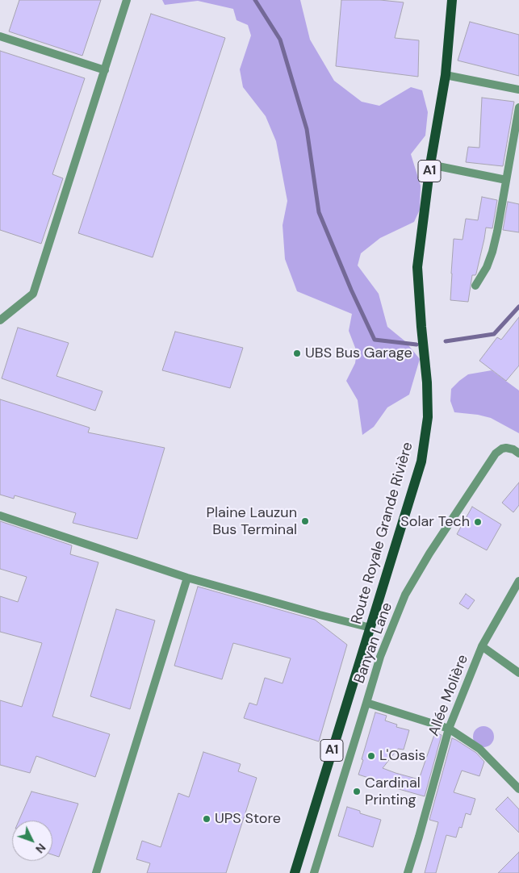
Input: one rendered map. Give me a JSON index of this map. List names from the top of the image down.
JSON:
{
  "streets": {
    "main road": ["A1", "Route Royale Grande Rivière"],
    "street": ["Banyan Lane", "Allée Molière"]
  },
  "places": [
    "UBS Bus Garage",
    "Plaine Lauzun Bus Terminal",
    "Solar Tech",
    "L'Oasis",
    "Cardinal Printing",
    "UPS Store"
  ],
  "north": "bottom right"
}
